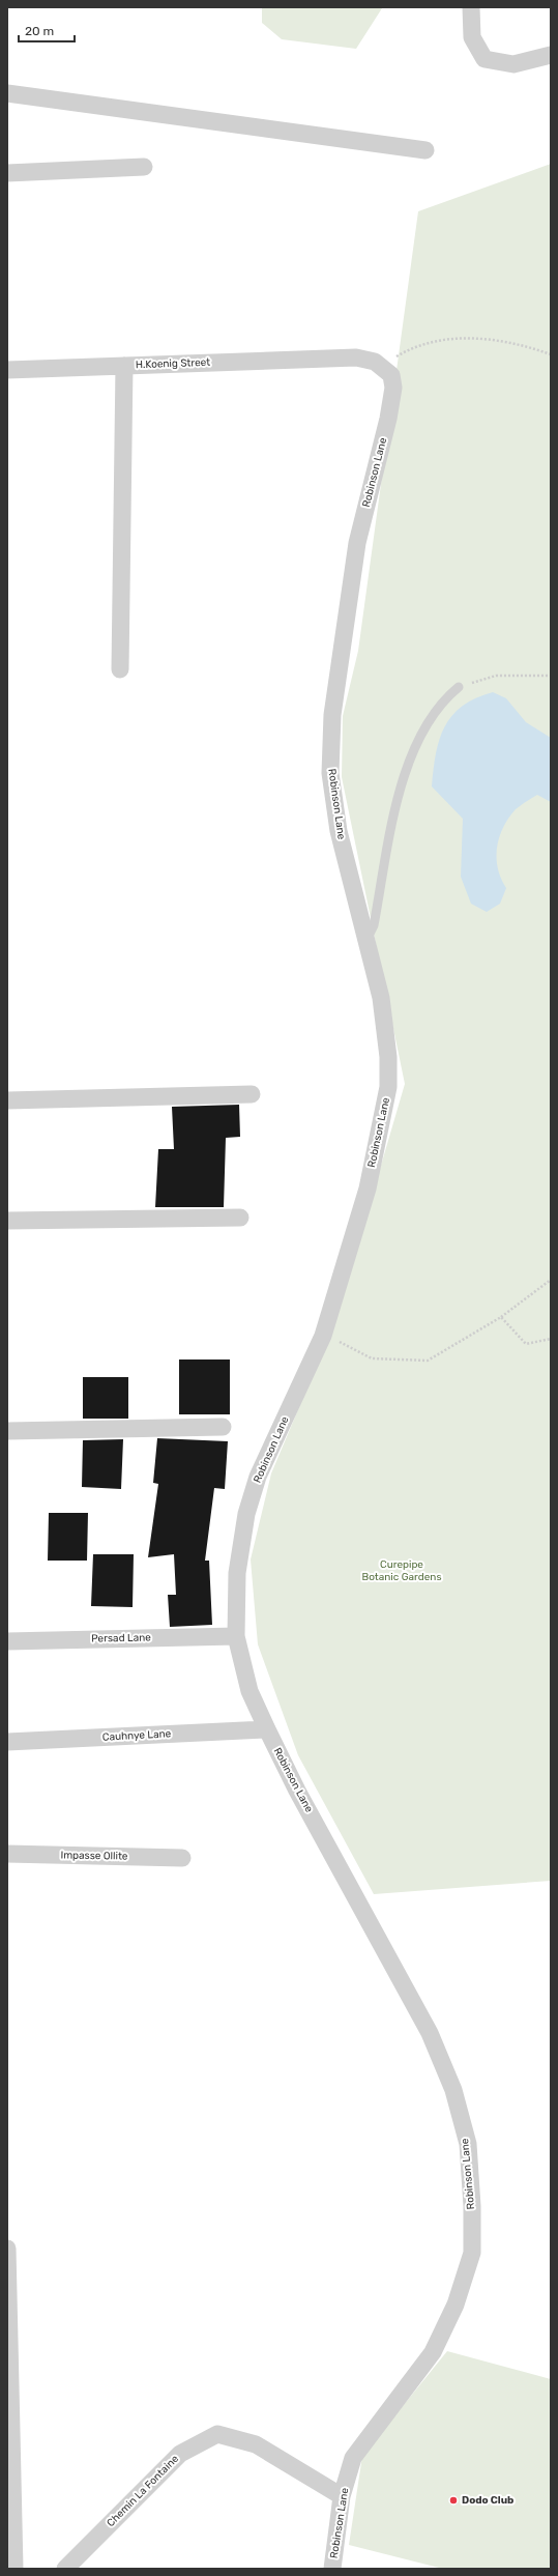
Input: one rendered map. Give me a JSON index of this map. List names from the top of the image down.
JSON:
{
  "streets": {
    "street": [
      "H.Koenig Street",
      "Robinson Lane",
      "Persad Lane",
      "Cauhnye Lane",
      "Impasse Ollite",
      "Chemin La Fontaine"
    ]
  },
  "crossings": [
    ["H.Koenig Street", "Robinson Lane"],
    ["Robinson Lane", "Persad Lane"],
    ["Robinson Lane", "Cauhnye Lane"],
    ["Robinson Lane", "Chemin La Fontaine"]
  ],
  "parks": ["Curepipe Botanic Gardens"],
  "places": ["Dodo Club"],
  "scale_bar": "20 m"
}
